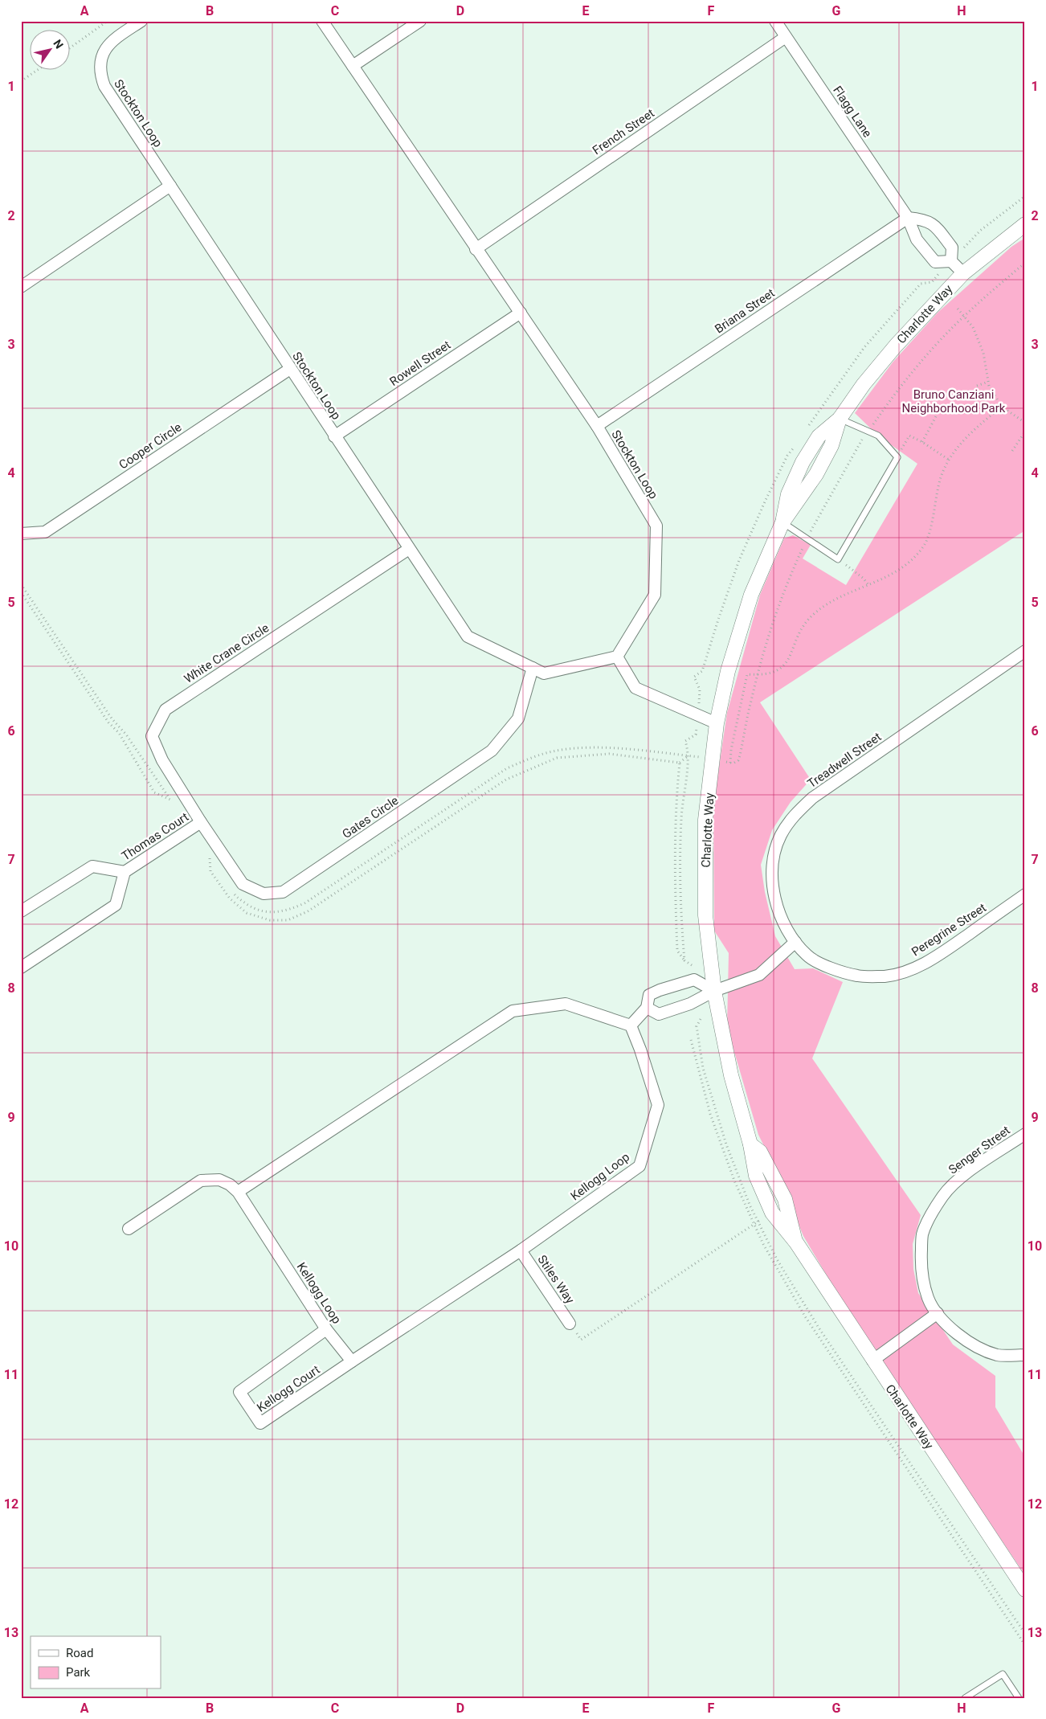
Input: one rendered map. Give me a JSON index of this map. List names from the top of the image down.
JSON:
{
  "streets": {
    "street": [
      "Flagg Lane",
      "Stockton Loop",
      "French Street",
      "Briana Street",
      "Charlotte Way",
      "Rowell Street",
      "Cooper Circle",
      "White Crane Circle",
      "Treadwell Street",
      "Gates Circle",
      "Thomas Court",
      "Peregrine Street",
      "Senger Street",
      "Kellogg Loop",
      "Stiles Way",
      "Kellogg Court"
    ]
  },
  "crossings": [
    ["Flagg Lane", "French Street"],
    ["Flagg Lane", "Briana Street"],
    ["Stockton Loop", "French Street"],
    ["Stockton Loop", "Briana Street"],
    ["Stockton Loop", "Rowell Street"],
    ["Stockton Loop", "Cooper Circle"],
    ["Stockton Loop", "White Crane Circle"],
    ["Stockton Loop", "Gates Circle"],
    ["White Crane Circle", "Gates Circle"],
    ["White Crane Circle", "Thomas Court"],
    ["Treadwell Street", "Peregrine Street"],
    ["Gates Circle", "Thomas Court"],
    ["Kellogg Loop", "Stiles Way"],
    ["Kellogg Loop", "Kellogg Court"]
  ],
  "parks": ["Bruno Canziani Neighborhood Park"],
  "legend": ["Road", "Park"],
  "north": "top right",
  "grid": {
    "columns": [
      "A",
      "B",
      "C",
      "D",
      "E",
      "F",
      "G",
      "H"
    ],
    "rows": [
      "1",
      "2",
      "3",
      "4",
      "5",
      "6",
      "7",
      "8",
      "9",
      "10",
      "11",
      "12",
      "13"
    ]
  }
}
